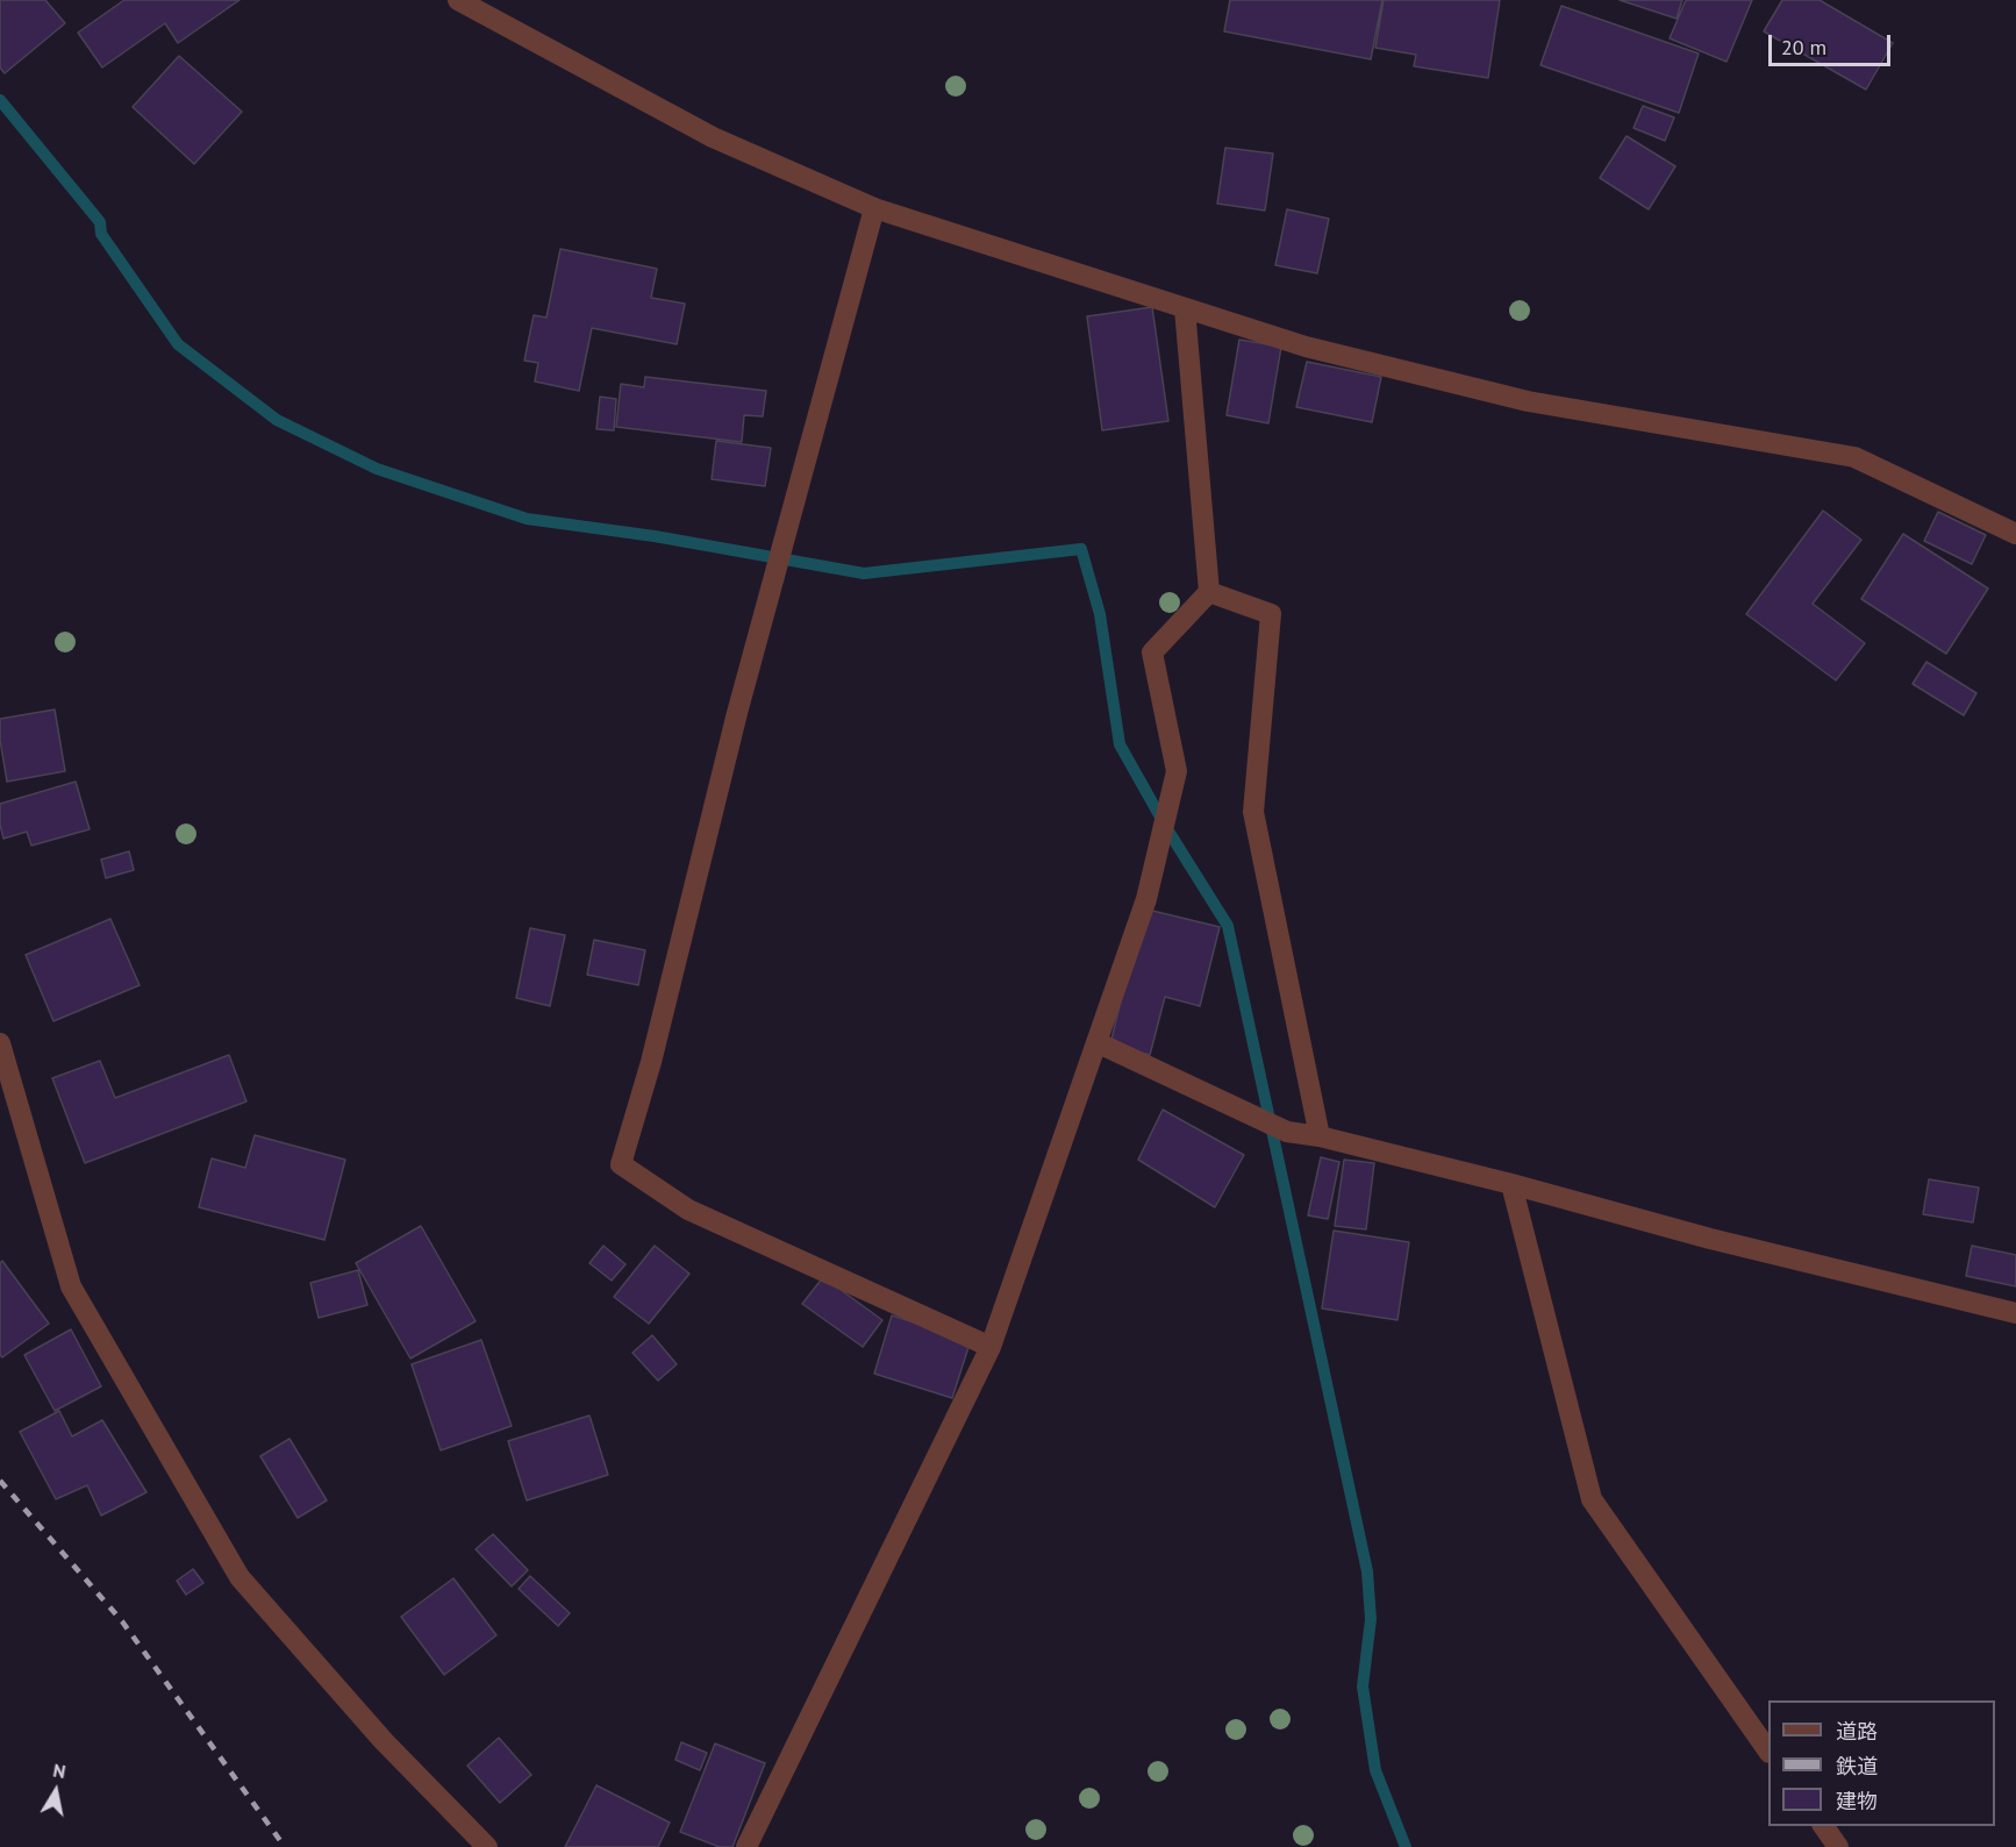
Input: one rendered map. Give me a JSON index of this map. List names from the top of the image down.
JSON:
{
  "legend": ["道路", "鉄道", "建物"],
  "scale_bar": "20 m",
  "north": "top"
}
